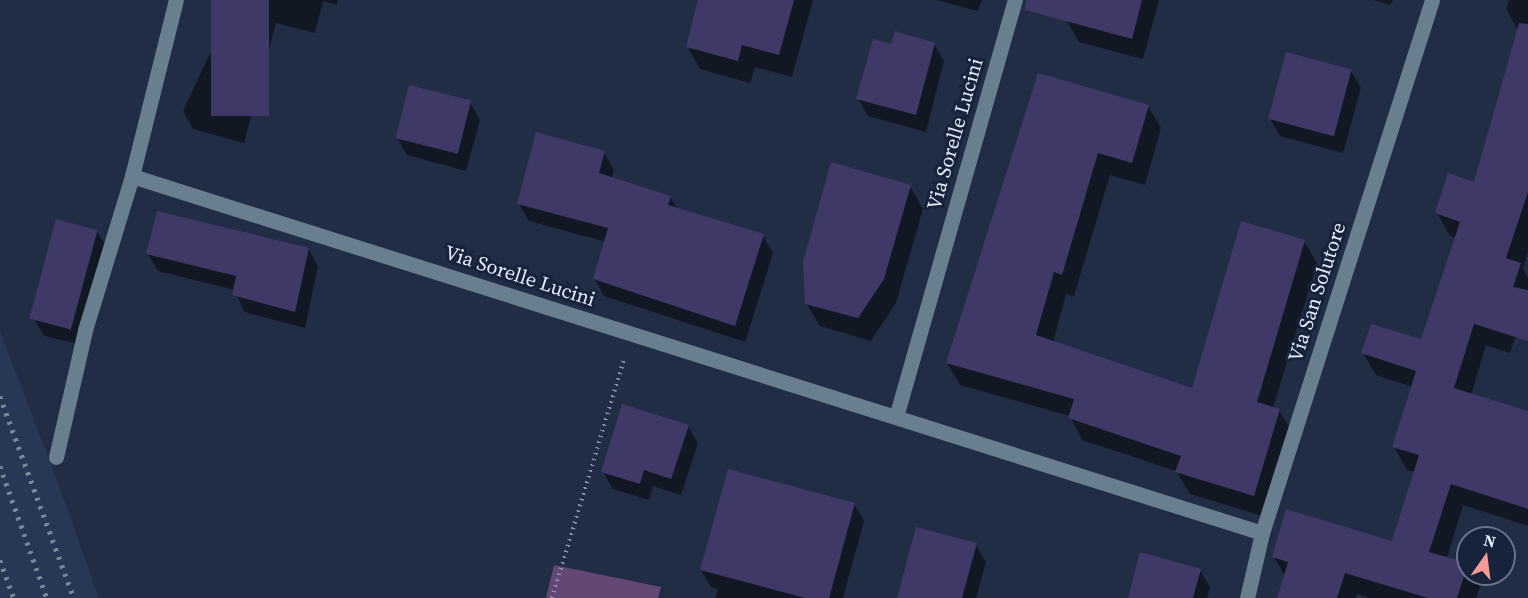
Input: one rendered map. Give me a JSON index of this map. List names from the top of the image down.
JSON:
{
  "streets": {
    "street": ["Via Sorelle Lucini", "Via San Solutore"]
  },
  "crossings": [
    ["Via Sorelle Lucini", "Via San Solutore"]
  ],
  "north": "top"
}
